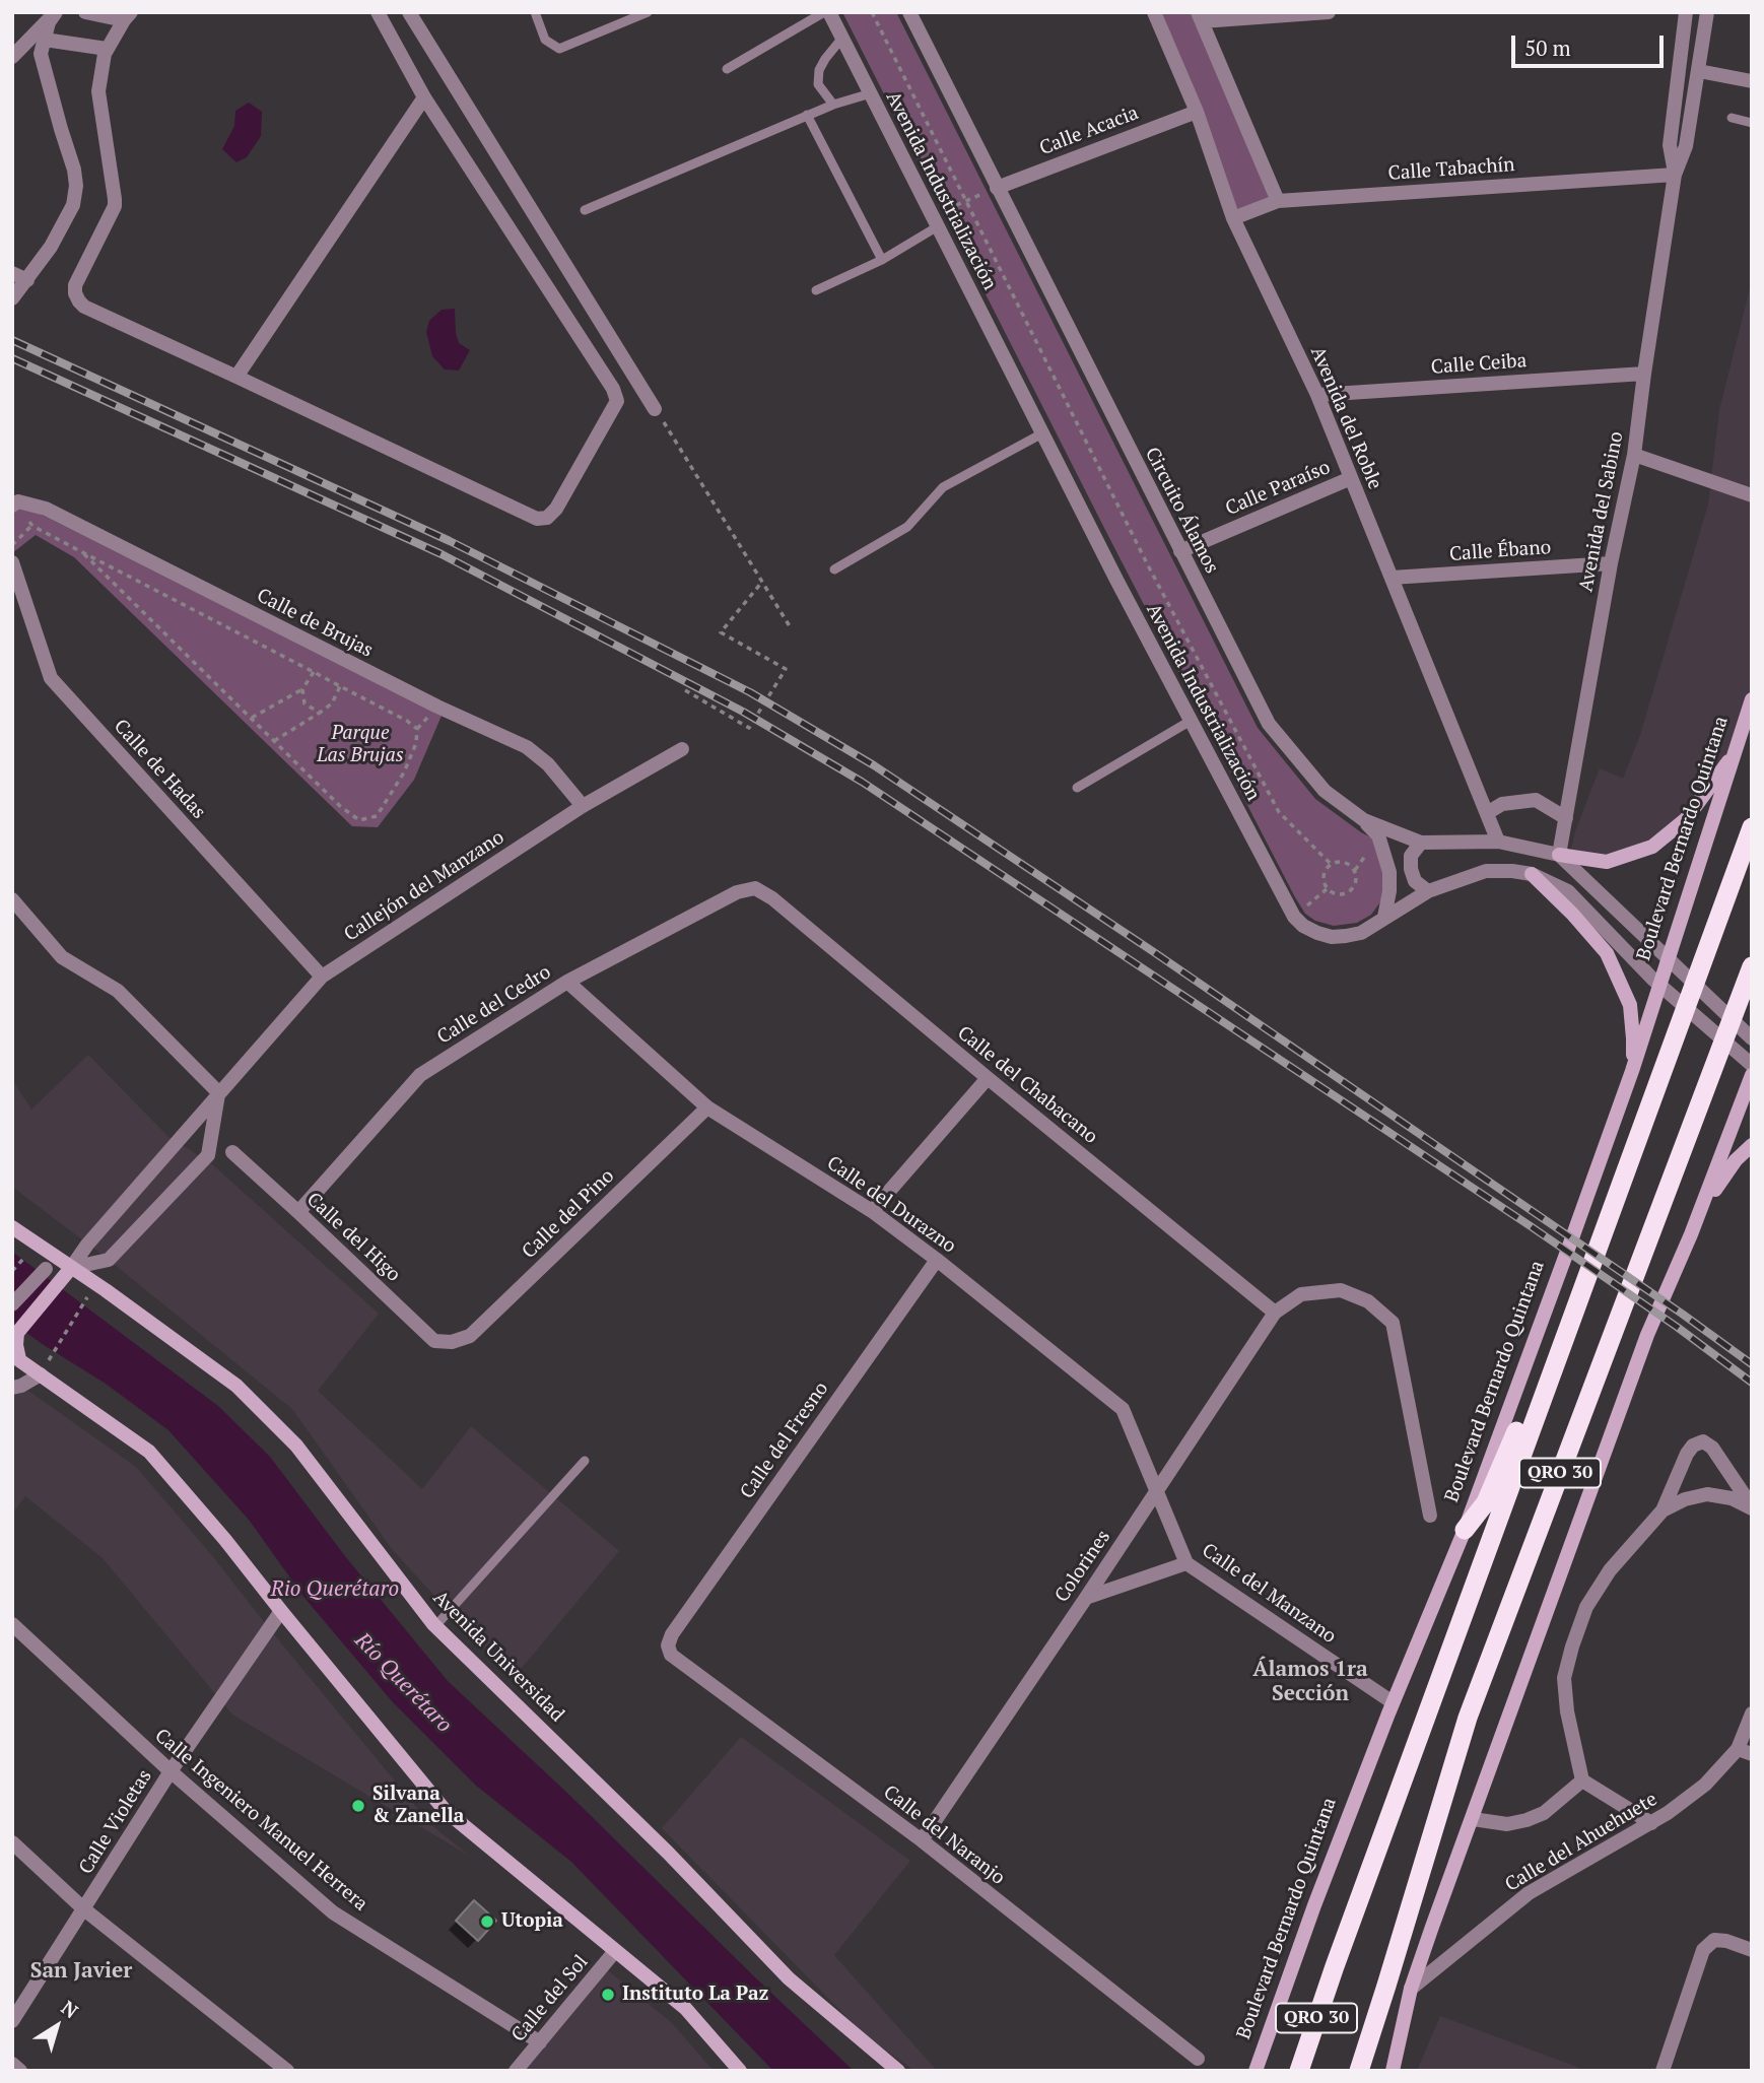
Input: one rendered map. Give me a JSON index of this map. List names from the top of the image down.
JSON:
{
  "streets": {
    "highway": ["QRO 30"],
    "main road": ["Boulevard Bernardo Quintana", "Avenida Universidad"],
    "street": [
      "Calle Acacia",
      "Calle Tabachín",
      "Avenida Industrialización",
      "Calle Ceiba",
      "Avenida del Roble",
      "Calle Paraíso",
      "Circuito Álamos",
      "Avenida del Sabino",
      "Calle Ébano",
      "Calle de Brujas",
      "Calle de Hadas",
      "Callejón del Manzano",
      "Calle del Cedro",
      "Calle del Chabacano",
      "Calle del Durazno",
      "Calle del Pino",
      "Calle del Higo",
      "Calle del Fresno",
      "Colorines",
      "Calle del Manzano",
      "Calle Ingeniero Manuel Herrera",
      "Calle Violetas",
      "Calle del Naranjo",
      "Calle del Ahuehuete",
      "Calle del Sol"
    ]
  },
  "crossings": [
    ["Calle Acacia", "Avenida del Roble"],
    ["Calle Acacia", "Circuito Álamos"],
    ["Calle Tabachín", "Avenida del Roble"],
    ["Calle Tabachín", "Avenida del Sabino"],
    ["Calle Ceiba", "Avenida del Roble"],
    ["Calle Ceiba", "Avenida del Sabino"],
    ["Avenida del Roble", "Calle Paraíso"],
    ["Avenida del Roble", "Circuito Álamos"],
    ["Avenida del Roble", "Calle Ébano"],
    ["Calle Paraíso", "Circuito Álamos"],
    ["Circuito Álamos", "Avenida del Sabino"],
    ["Avenida del Sabino", "Calle Ébano"],
    ["Calle de Brujas", "Callejón del Manzano"],
    ["Calle de Hadas", "Callejón del Manzano"],
    ["Boulevard Bernardo Quintana", "Calle del Manzano"],
    ["Callejón del Manzano", "Avenida Universidad"],
    ["Calle del Cedro", "Calle del Chabacano"],
    ["Calle del Cedro", "Calle del Durazno"],
    ["Calle del Cedro", "Calle del Higo"],
    ["Calle del Chabacano", "Colorines"],
    ["Calle del Durazno", "Calle del Pino"],
    ["Calle del Durazno", "Calle del Fresno"],
    ["Calle del Durazno", "Colorines"],
    ["Calle del Durazno", "Calle del Manzano"],
    ["Calle del Pino", "Calle del Higo"],
    ["Calle del Fresno", "Calle del Naranjo"],
    ["Colorines", "Calle del Manzano"],
    ["Colorines", "Calle del Naranjo"],
    ["Calle Ingeniero Manuel Herrera", "Calle Violetas"],
    ["Calle Ingeniero Manuel Herrera", "Calle del Sol"]
  ],
  "districts": ["Álamos 1ra Sección", "San Javier"],
  "water": ["Rio Querétaro", "Río Querétaro"],
  "parks": ["Parque Las Brujas"],
  "places": ["Silvana & Zanella", "Utopia", "Instituto La Paz"],
  "scale_bar": "50 m",
  "north": "top right"
}
